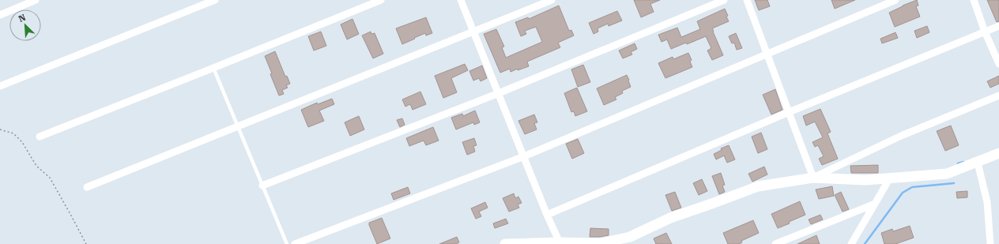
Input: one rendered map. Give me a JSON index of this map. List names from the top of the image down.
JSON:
{
  "north": "top left"
}
